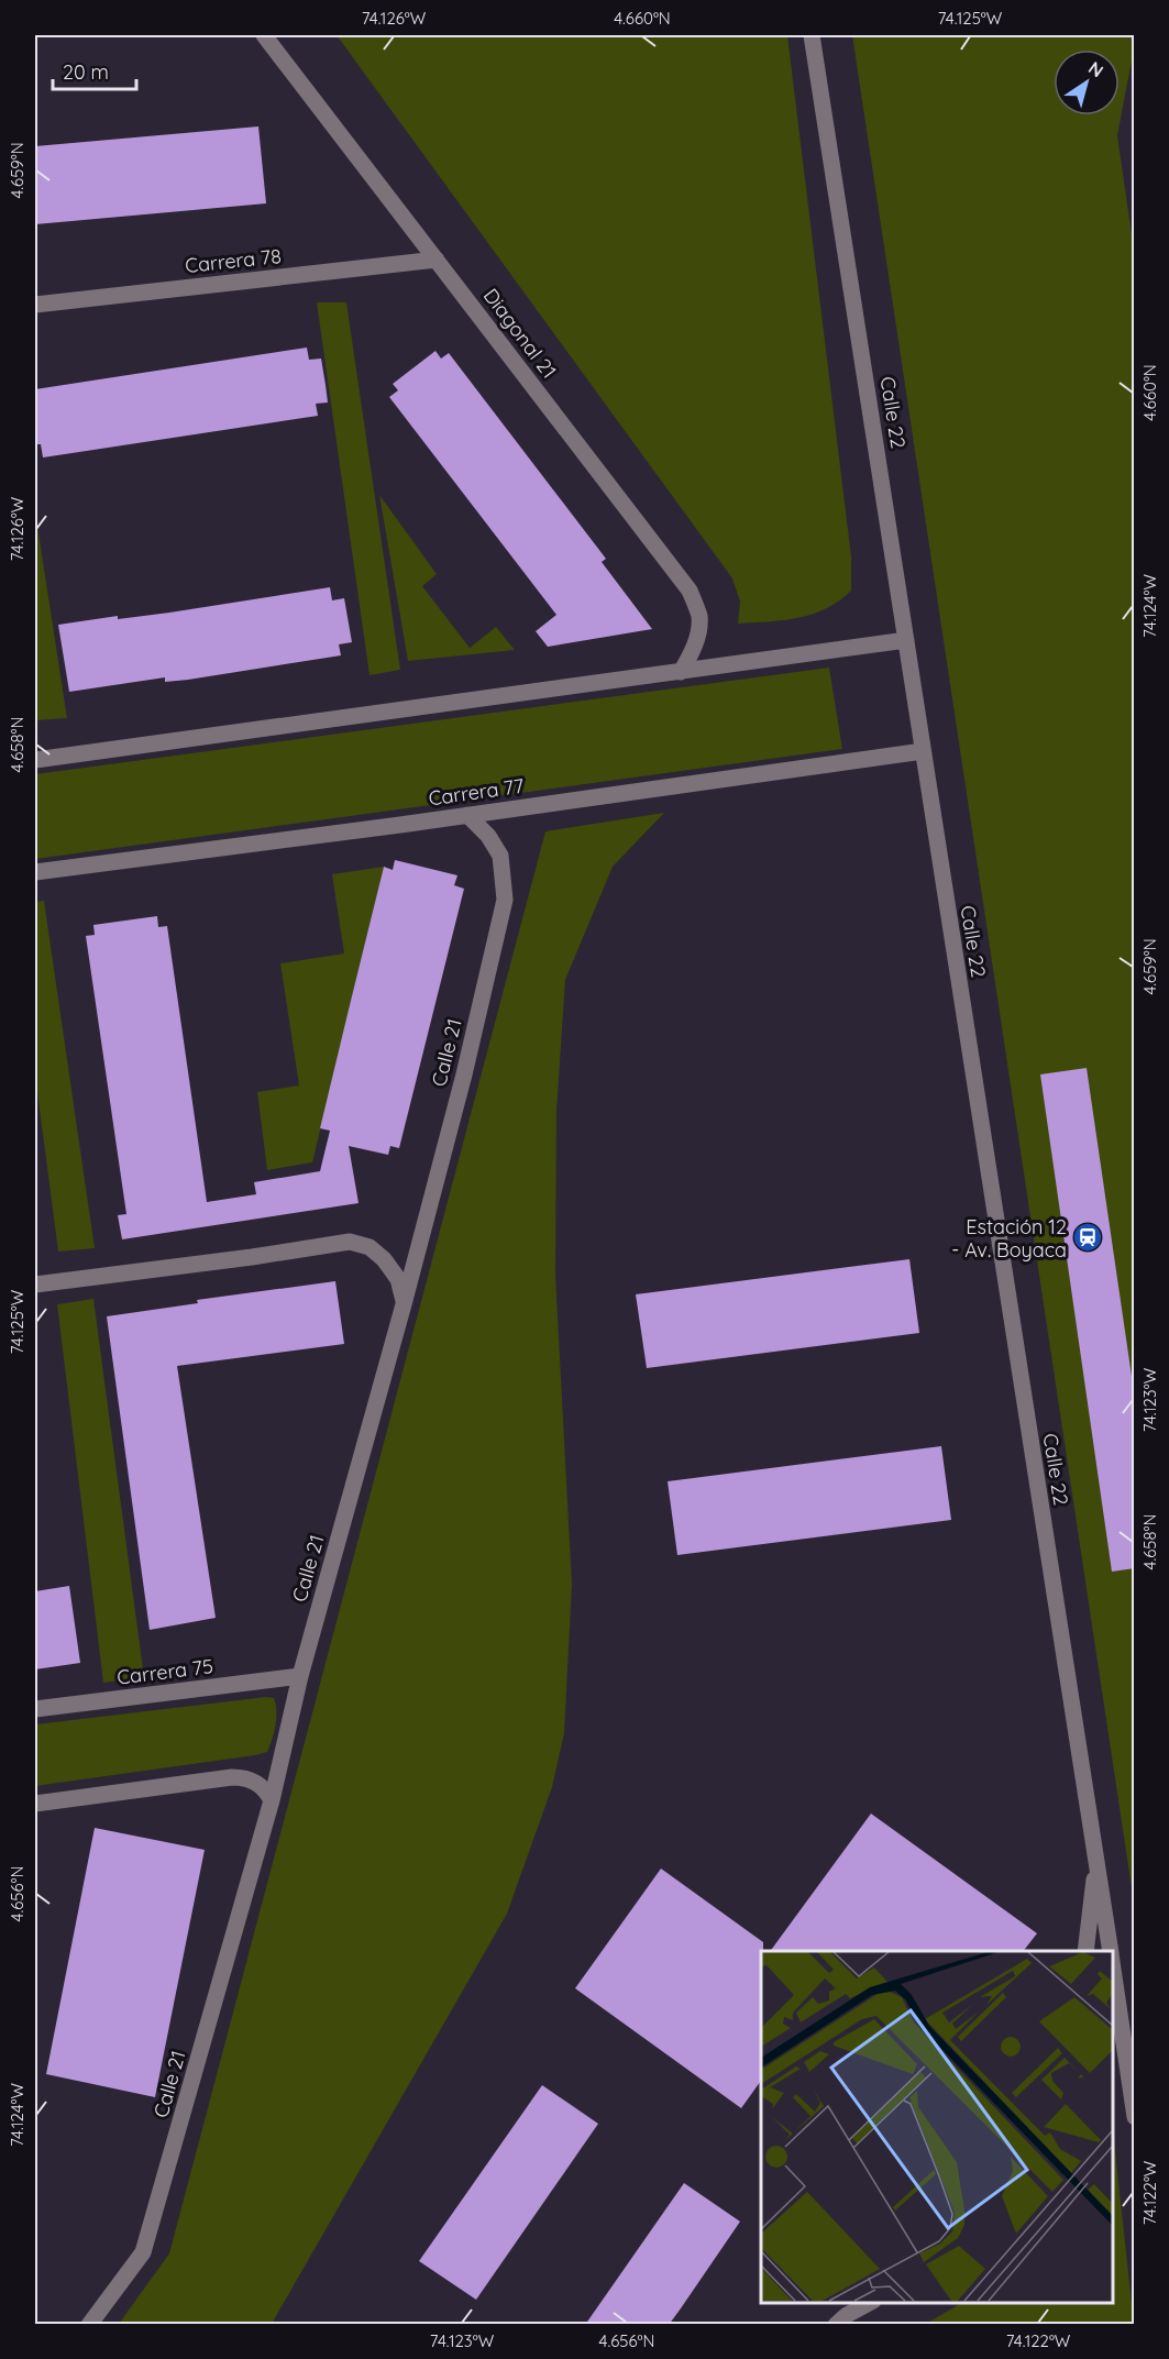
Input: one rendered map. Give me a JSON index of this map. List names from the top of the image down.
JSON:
{
  "streets": {
    "street": [
      "Carrera 78",
      "Diagonal 21",
      "Calle 22",
      "Carrera 77",
      "Calle 21",
      "Carrera 75"
    ]
  },
  "crossings": [
    ["Carrera 78", "Diagonal 21"],
    ["Calle 22", "Carrera 77"],
    ["Carrera 77", "Calle 21"],
    ["Calle 21", "Carrera 75"]
  ],
  "places": {
    "station": ["Estación 12 - Av. Boyaca"]
  },
  "scale_bar": "20 m",
  "north": "top right",
  "coordinates": [
    "74.126°W",
    "4.660°N",
    "74.125°W",
    "4.659°N",
    "74.124°W",
    "4.658°N",
    "74.123°W",
    "4.656°N",
    "74.122°W"
  ]
}
